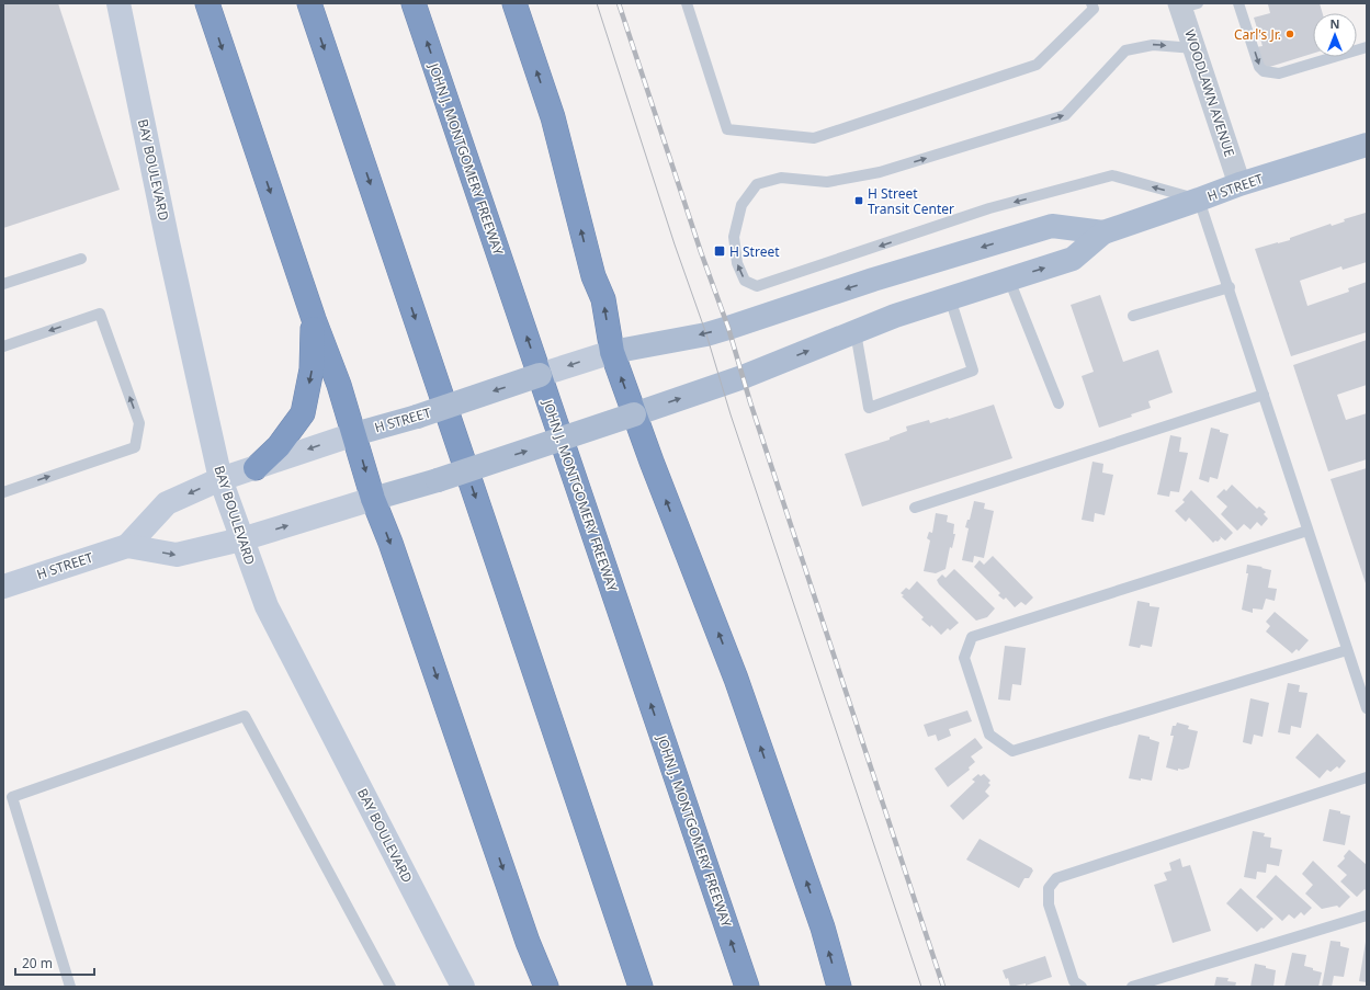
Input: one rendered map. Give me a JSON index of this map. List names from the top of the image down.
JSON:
{
  "streets": {
    "highway": ["JOHN J. MONTGOMERY FREEWAY"],
    "main road": ["H STREET"],
    "street": ["WOODLAWN AVENUE", "BAY BOULEVARD"]
  },
  "crossings": [
    ["WOODLAWN AVENUE", "H STREET"],
    ["BAY BOULEVARD", "H STREET"]
  ],
  "places": {
    "other": ["Carl's Jr."],
    "transit": ["H Street Transit Center", "H Street"]
  },
  "scale_bar": "20 m",
  "north": "top"
}
